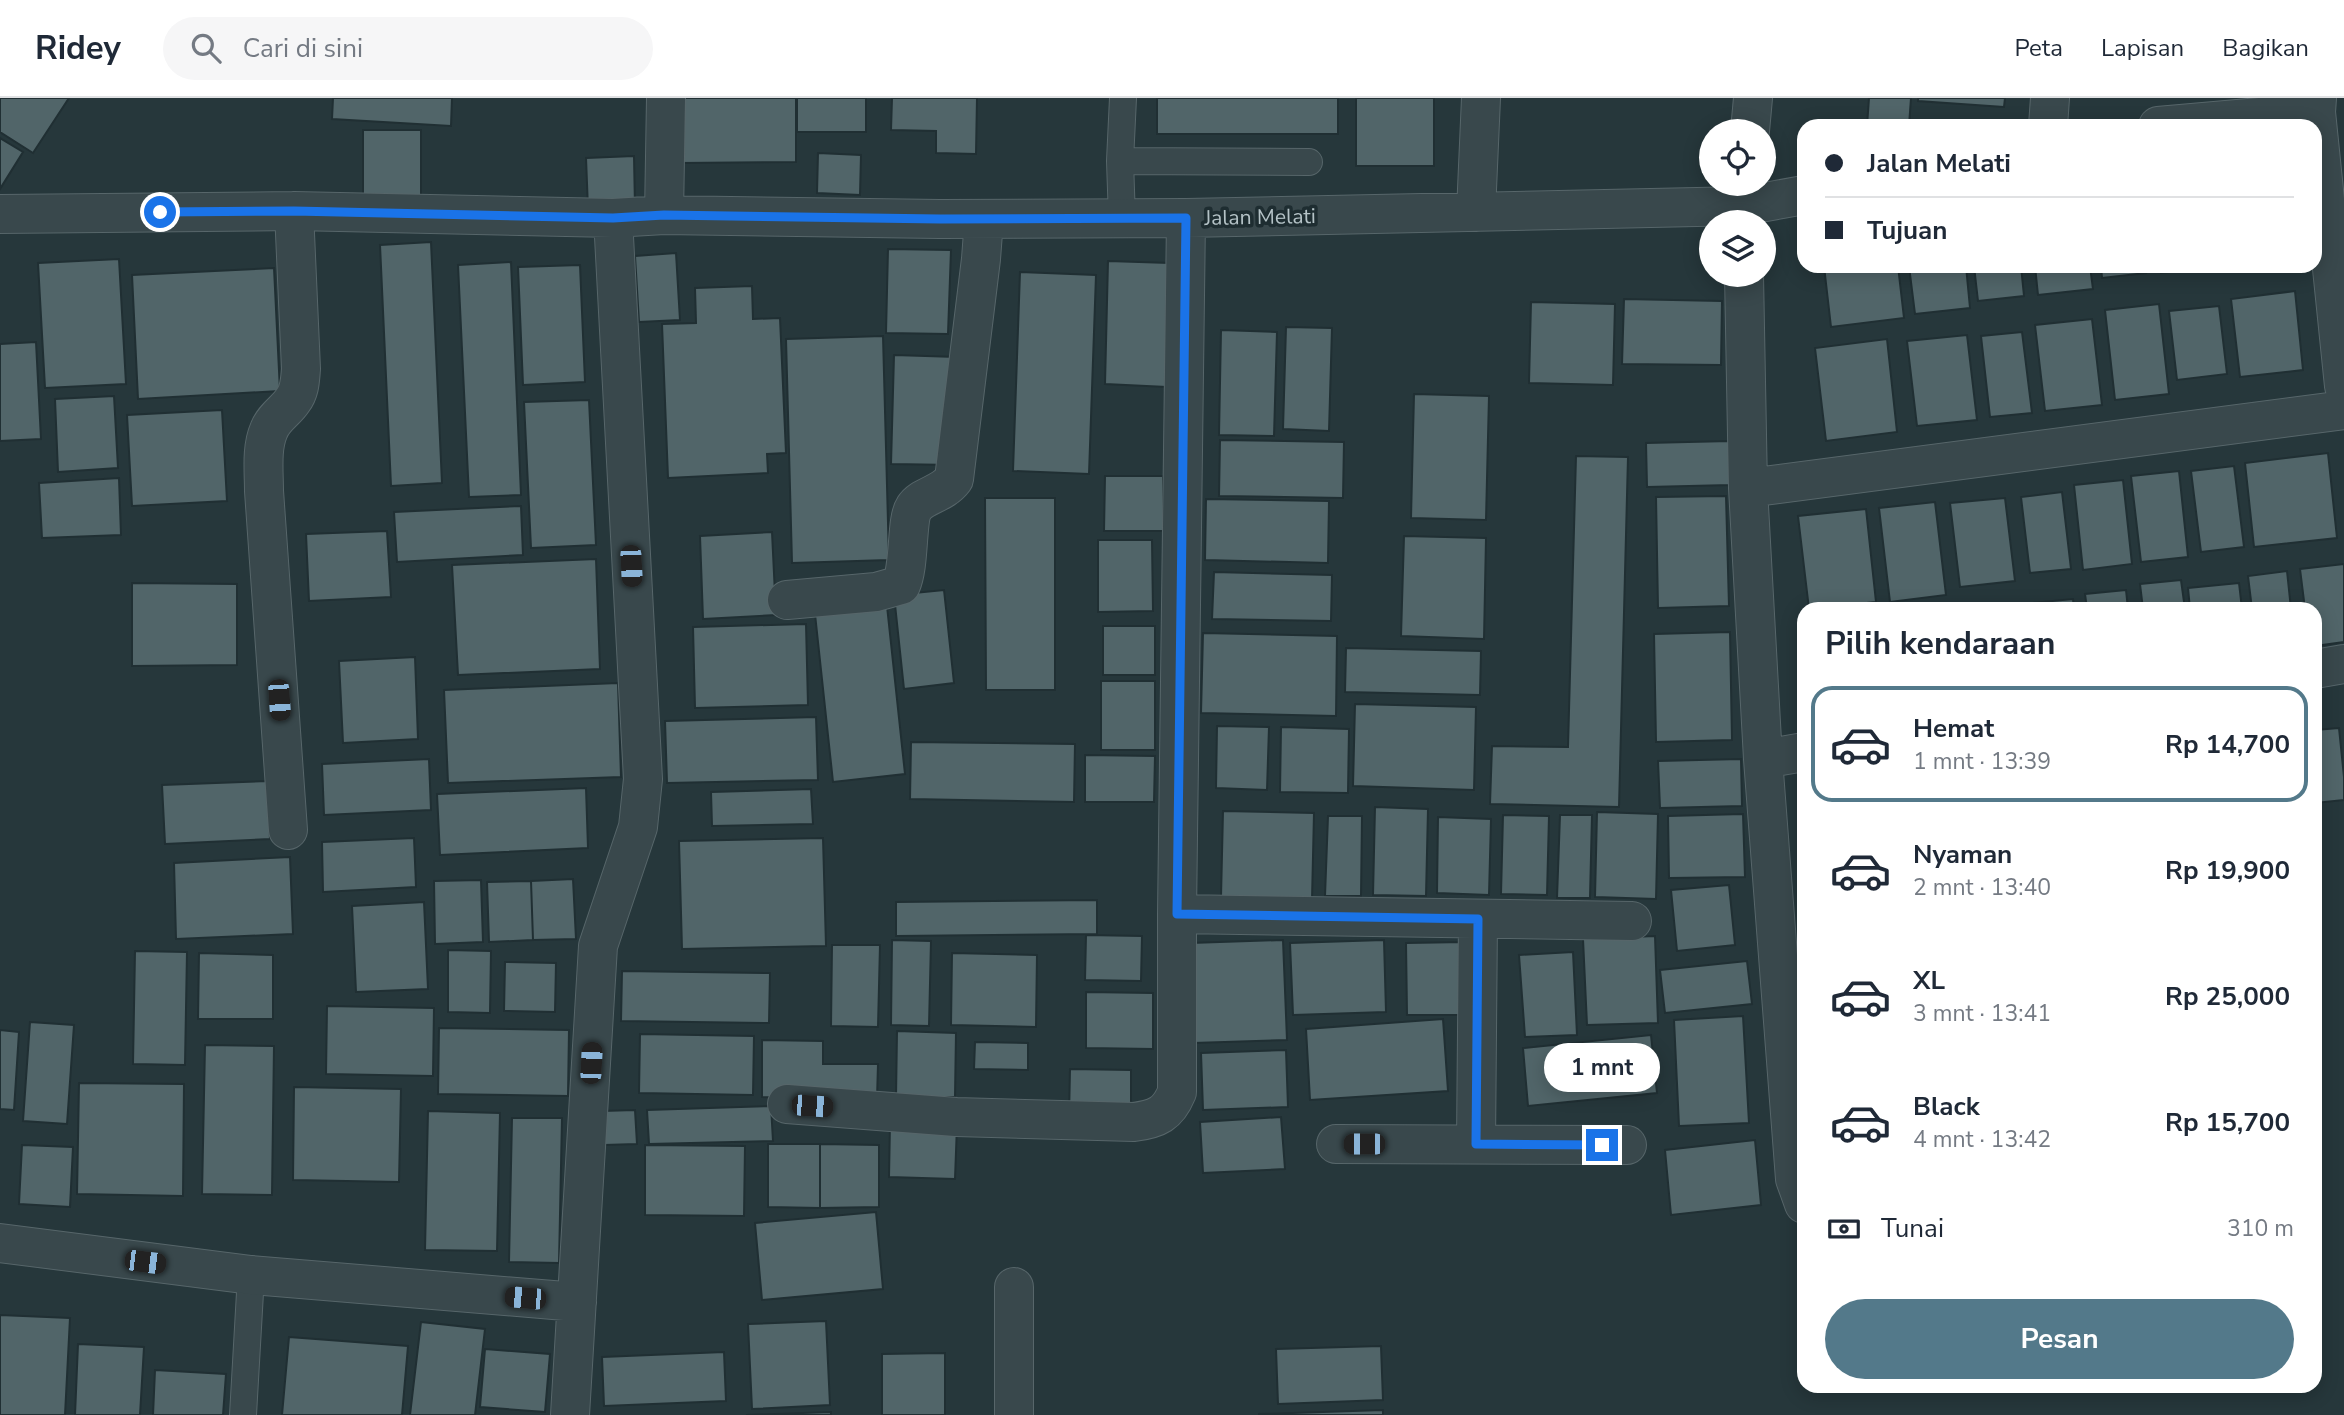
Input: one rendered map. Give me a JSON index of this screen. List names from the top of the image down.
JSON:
{
  "streets": {
    "street": ["Jalan Melati"]
  },
  "page": {
    "header": "Ridey",
    "search": "Cari di sini",
    "nav": ["Peta", "Lapisan", "Bagikan"],
    "banner": ["Jalan Melati", "Tujuan"],
    "heading": "Pilih kendaraan",
    "list": [
      {
        "name": "Hemat",
        "note": "1 mnt · 13:39",
        "value": "Rp 14,700"
      },
      {
        "name": "Nyaman",
        "note": "2 mnt · 13:40",
        "value": "Rp 19,900"
      },
      {
        "name": "XL",
        "note": "3 mnt · 13:41",
        "value": "Rp 25,000"
      },
      {
        "name": "Black",
        "note": "4 mnt · 13:42",
        "value": "Rp 15,700"
      }
    ],
    "bubble": "1 mnt",
    "pay": ["Tunai", "310 m"],
    "buttons": "Pesan"
  }
}
